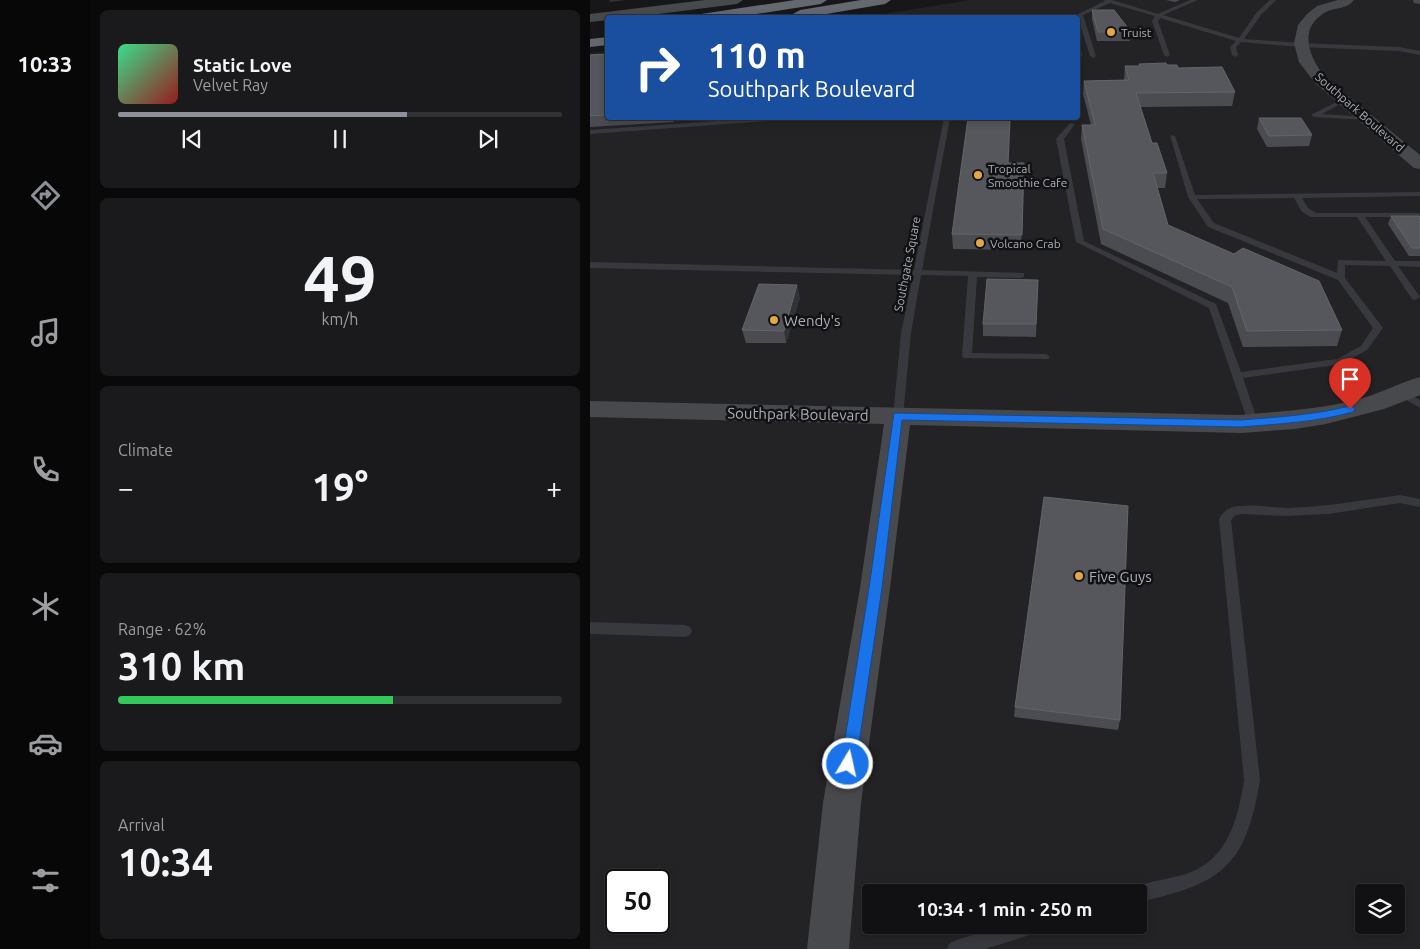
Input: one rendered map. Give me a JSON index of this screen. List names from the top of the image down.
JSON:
{
  "streets": {
    "street": ["Southpark Boulevard"],
    "lane": ["Southgate Square"]
  },
  "crossings": [
    ["Southpark Boulevard", "Southgate Square"]
  ],
  "places": [
    "Truist",
    "Tropical Smoothie Cafe",
    "Volcano Crab",
    "Wendy's",
    "Five Guys"
  ],
  "page": {
    "tabs": "10:33",
    "turn": ["110 m", "Southpark Boulevard"],
    "song": ["Static Love", "Velvet Ray"],
    "tile": [
      ["49", "km/h"],
      "Climate",
      ["Range · 62%", "310 km"],
      ["Arrival", "10:34"]
    ],
    "heat": ["−", "19°", "+"],
    "limit": "50",
    "trip": "10:34 · 1 min · 250 m"
  }
}
